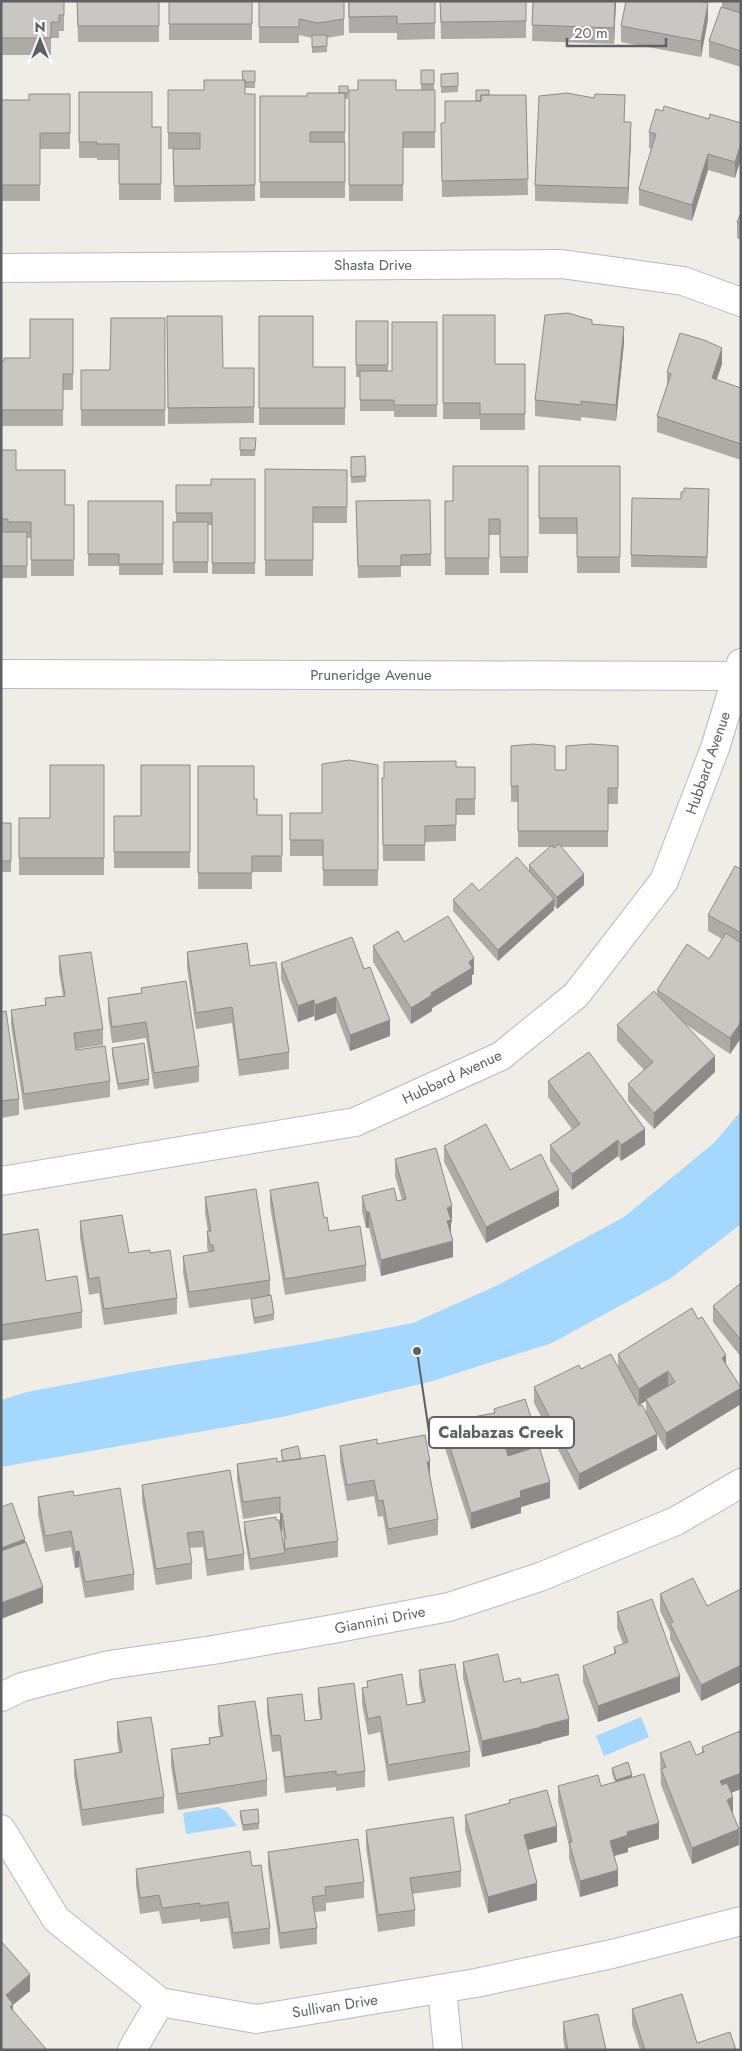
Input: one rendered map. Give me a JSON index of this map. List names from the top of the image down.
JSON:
{
  "streets": {
    "street": [
      "Shasta Drive",
      "Pruneridge Avenue",
      "Hubbard Avenue",
      "Giannini Drive",
      "Sullivan Drive"
    ]
  },
  "crossings": [
    ["Pruneridge Avenue", "Hubbard Avenue"]
  ],
  "places": ["Calabazas Creek"],
  "scale_bar": "20 m",
  "north": "top"
}
